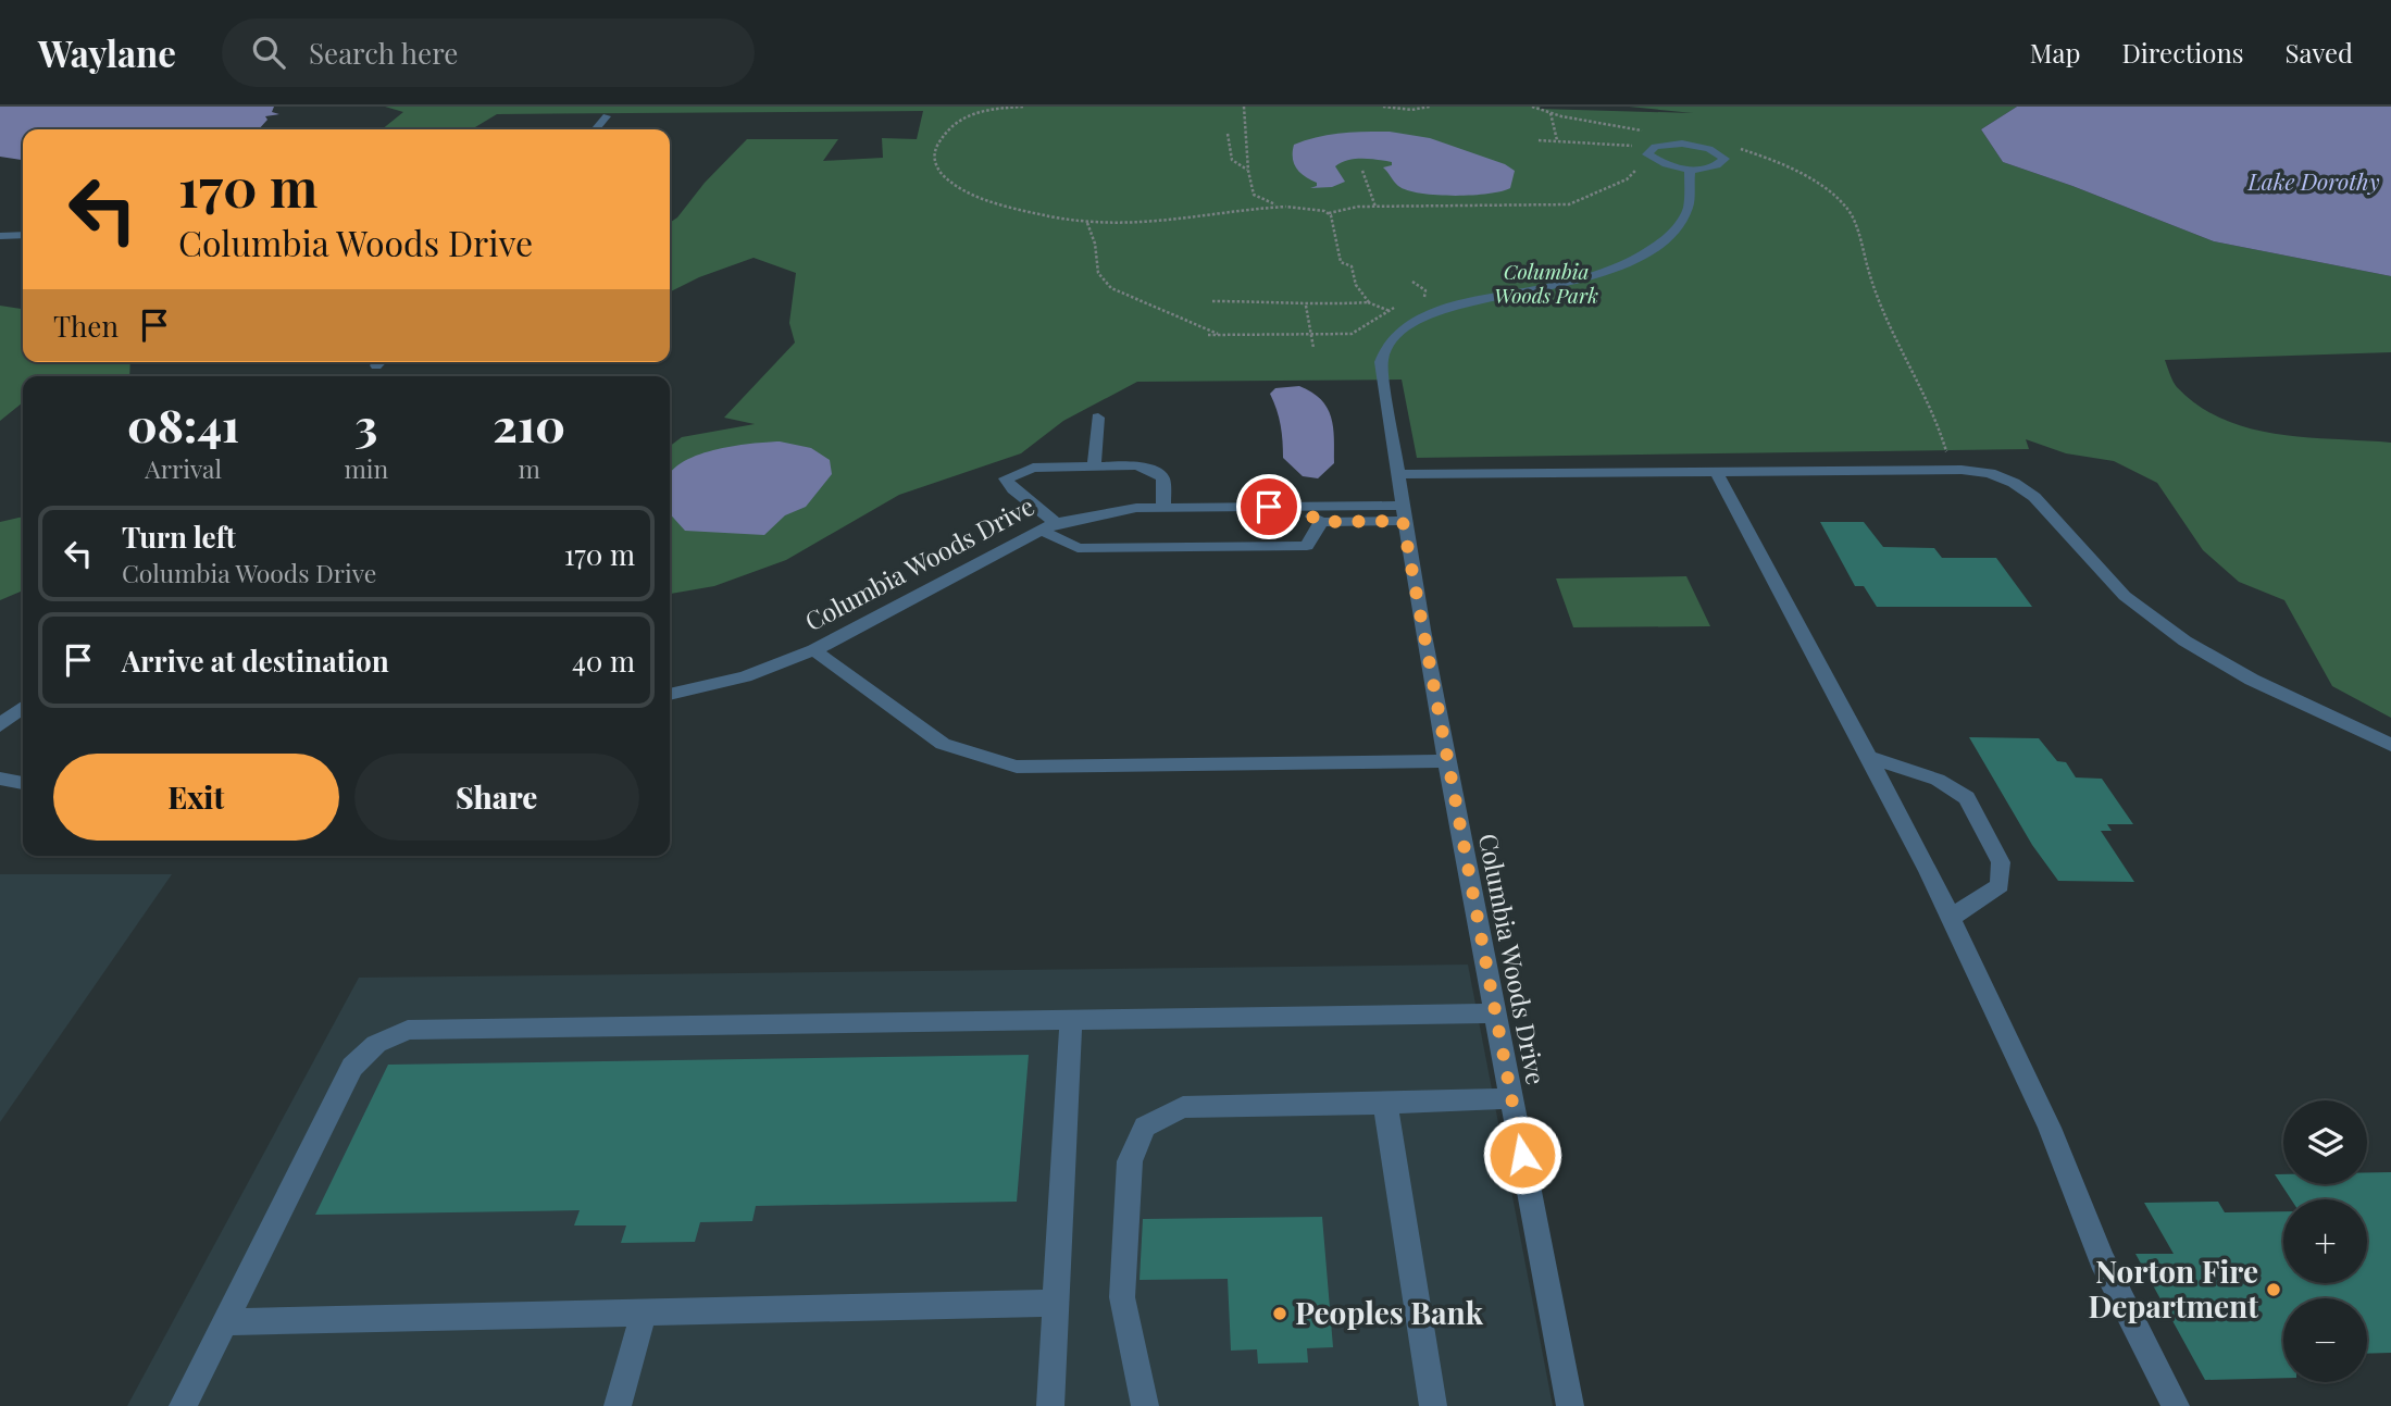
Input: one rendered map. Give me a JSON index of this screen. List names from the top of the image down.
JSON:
{
  "streets": {
    "street": ["Columbia Woods Drive"]
  },
  "water": ["Lake Dorothy"],
  "parks": ["Columbia Woods Park"],
  "places": ["Norton Fire Department", "Peoples Bank"],
  "page": {
    "header": "Waylane",
    "search": "Search here",
    "nav": ["Map", "Directions", "Saved"],
    "turn": ["170 m", "Columbia Woods Drive"],
    "then": "Then",
    "eta": [
      "08:41",
      "Arrival",
      "3",
      "min",
      "210",
      "m"
    ],
    "list": [
      {
        "name": "Turn left",
        "note": "Columbia Woods Drive",
        "value": "170 m"
      },
      {
        "name": "Arrive at destination",
        "value": "40 m"
      }
    ],
    "buttons": ["Exit", "Share"],
    "map_buttons": ["+", "−"]
  }
}
